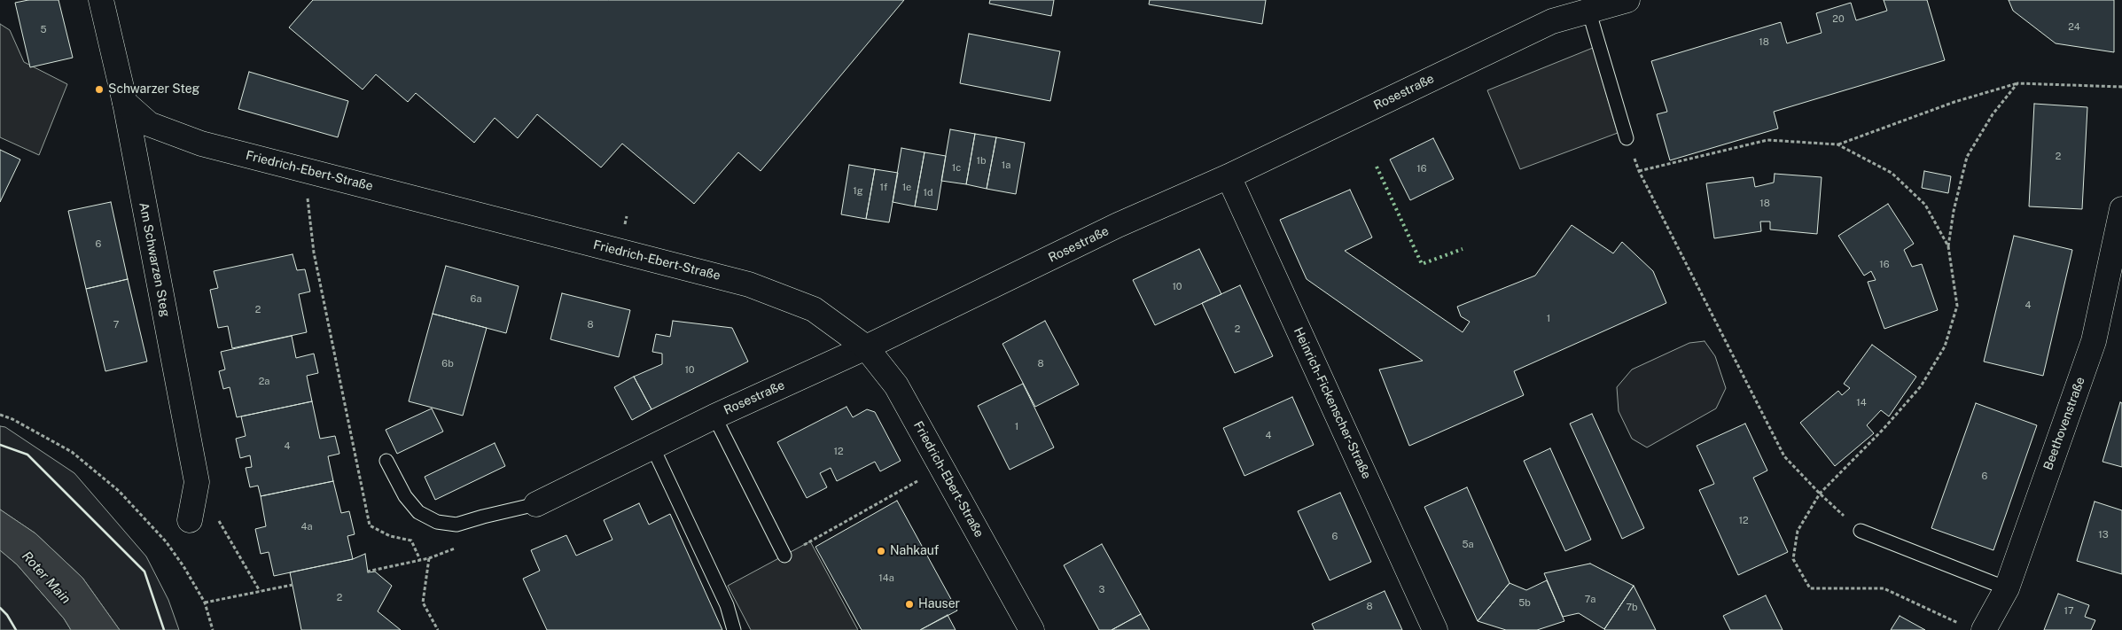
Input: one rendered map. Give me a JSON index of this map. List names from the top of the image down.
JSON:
{
  "streets": {
    "street": [
      "Rosestraße",
      "Friedrich-Ebert-Straße",
      "Am Schwarzen Steg",
      "Heinrich-Fickenscher-Straße",
      "Beethovenstraße"
    ]
  },
  "crossings": [
    ["Rosestraße", "Friedrich-Ebert-Straße"],
    ["Rosestraße", "Heinrich-Fickenscher-Straße"],
    ["Friedrich-Ebert-Straße", "Am Schwarzen Steg"]
  ],
  "water": ["Roter Main"],
  "places": ["Schwarzer Steg", "Nahkauf", "Hauser"],
  "house_numbers": [
    "20",
    "24",
    "5",
    "18",
    "2",
    "1b",
    "1a",
    "1c",
    "16",
    "1f",
    "1e",
    "1g",
    "1d",
    "18",
    "6",
    "16",
    "10",
    "6a",
    "4",
    "2",
    "1",
    "7",
    "8",
    "2",
    "6b",
    "8",
    "10",
    "2a",
    "14",
    "1",
    "4",
    "4",
    "12",
    "6",
    "12",
    "4a",
    "13",
    "6",
    "5a",
    "14a",
    "3",
    "2",
    "7a",
    "5b",
    "8",
    "7b",
    "17"
  ]
}
